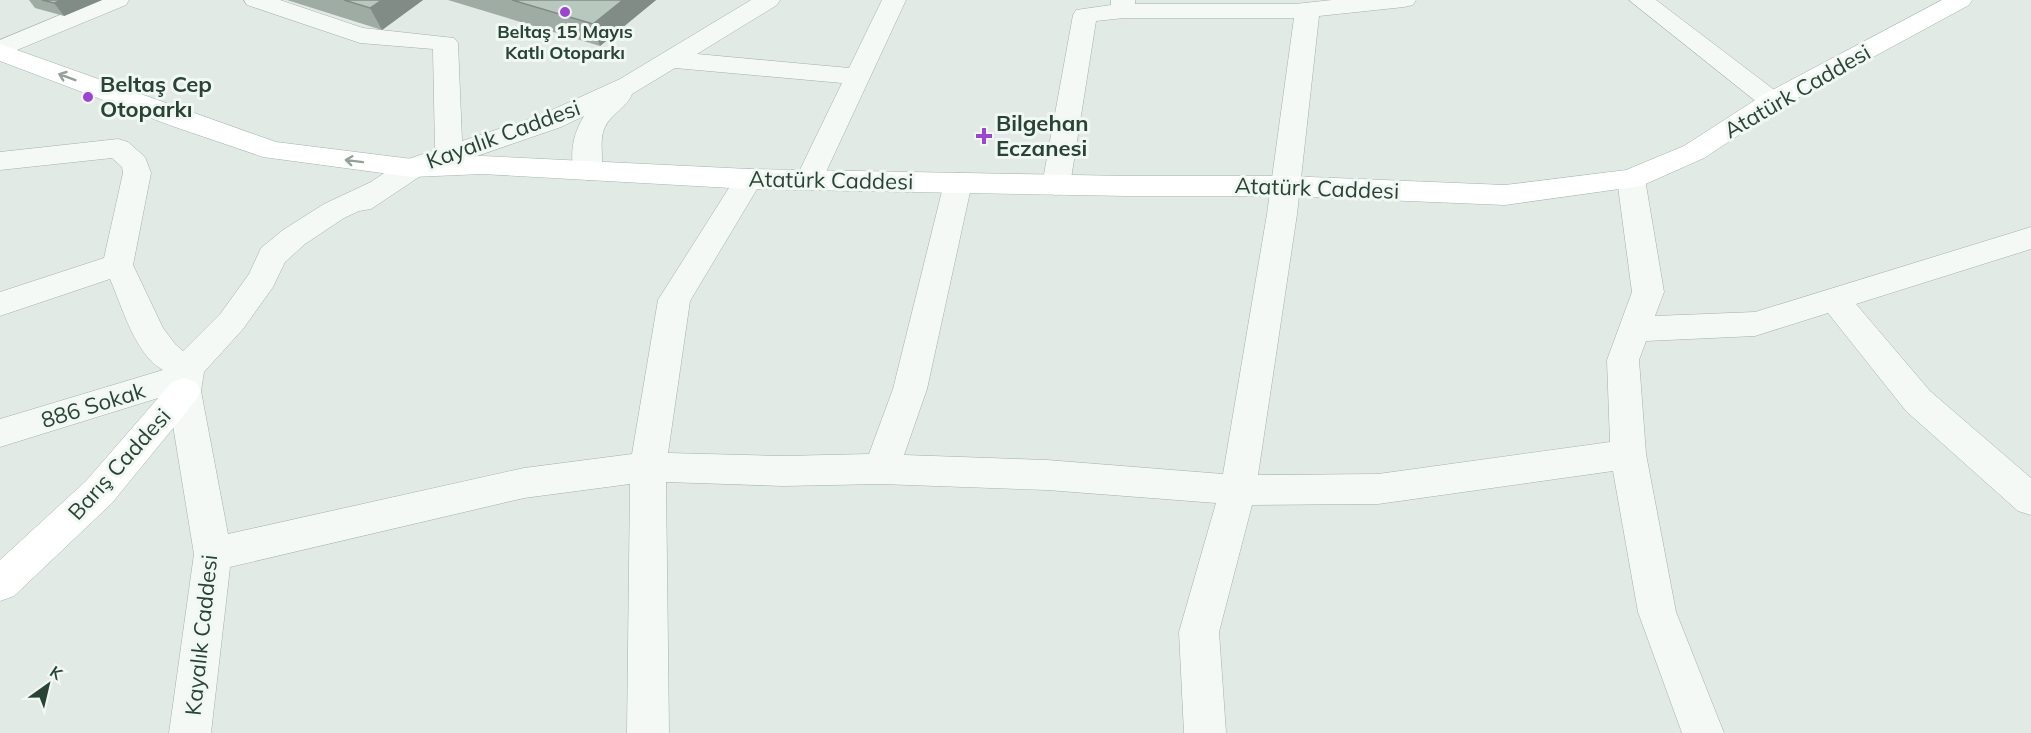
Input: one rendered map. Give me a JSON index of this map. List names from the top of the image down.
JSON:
{
  "streets": {
    "main road": ["Atatürk Caddesi", "Barış Caddesi"],
    "street": ["Kayalık Caddesi", "886 Sokak"]
  },
  "crossings": [
    ["Atatürk Caddesi", "Kayalık Caddesi"],
    ["Kayalık Caddesi", "886 Sokak"],
    ["Kayalık Caddesi", "Barış Caddesi"],
    ["886 Sokak", "Barış Caddesi"]
  ],
  "places": {
    "other": ["Beltaş 15 Mayıs Katlı Otoparkı", "Beltaş Cep Otoparkı"],
    "health": ["Bilgehan Eczanesi"]
  },
  "north": "top right"
}
